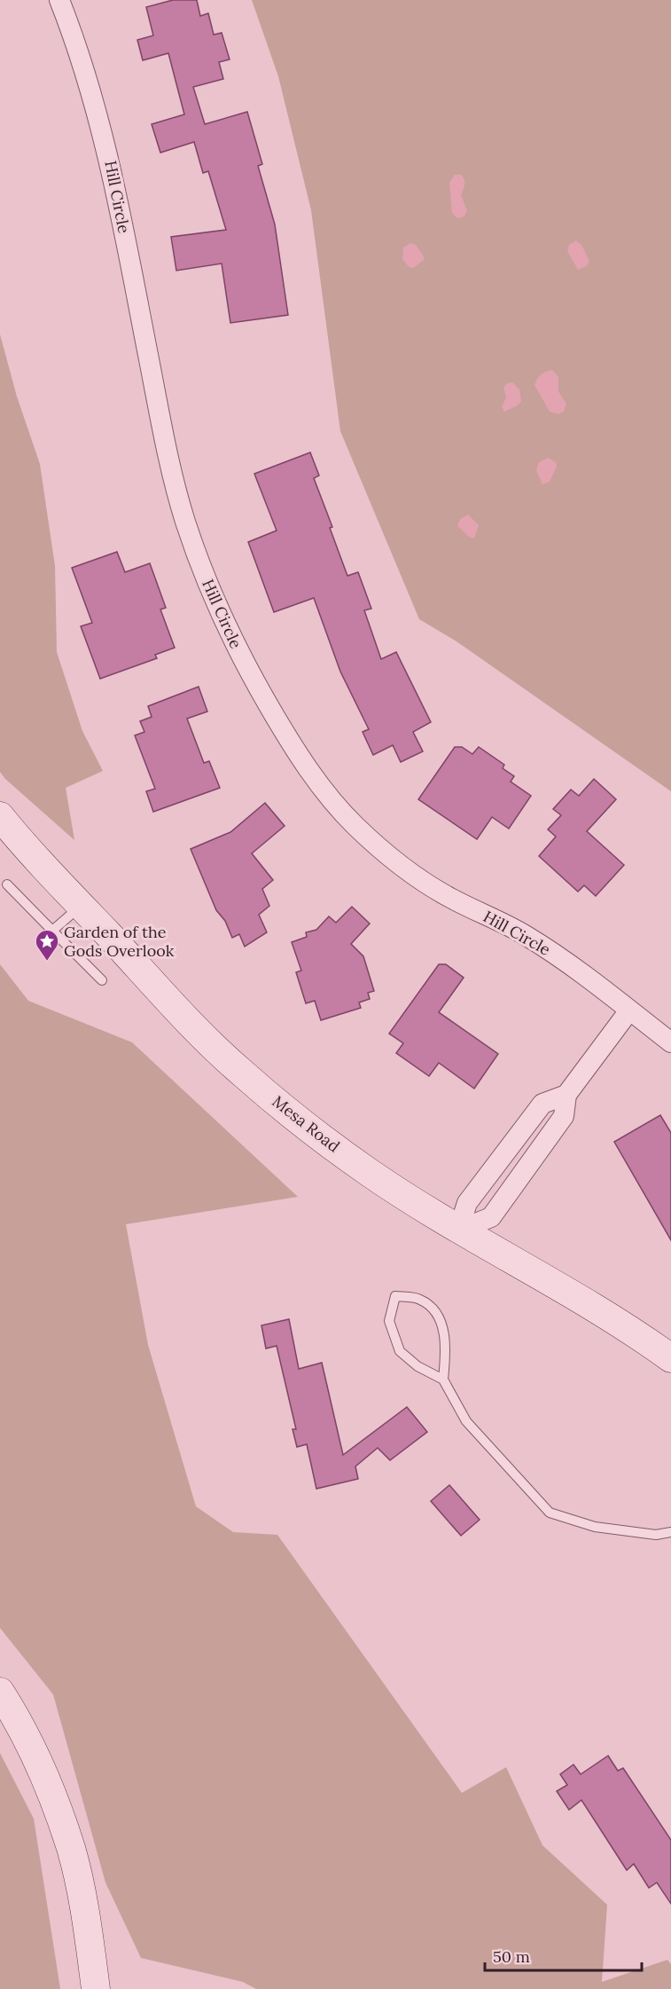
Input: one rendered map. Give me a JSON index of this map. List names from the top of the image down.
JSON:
{
  "streets": {
    "main road": ["Mesa Road"],
    "street": ["Hill Circle"]
  },
  "places": {
    "place": ["Garden of the Gods Overlook"]
  },
  "scale_bar": "50 m"
}
